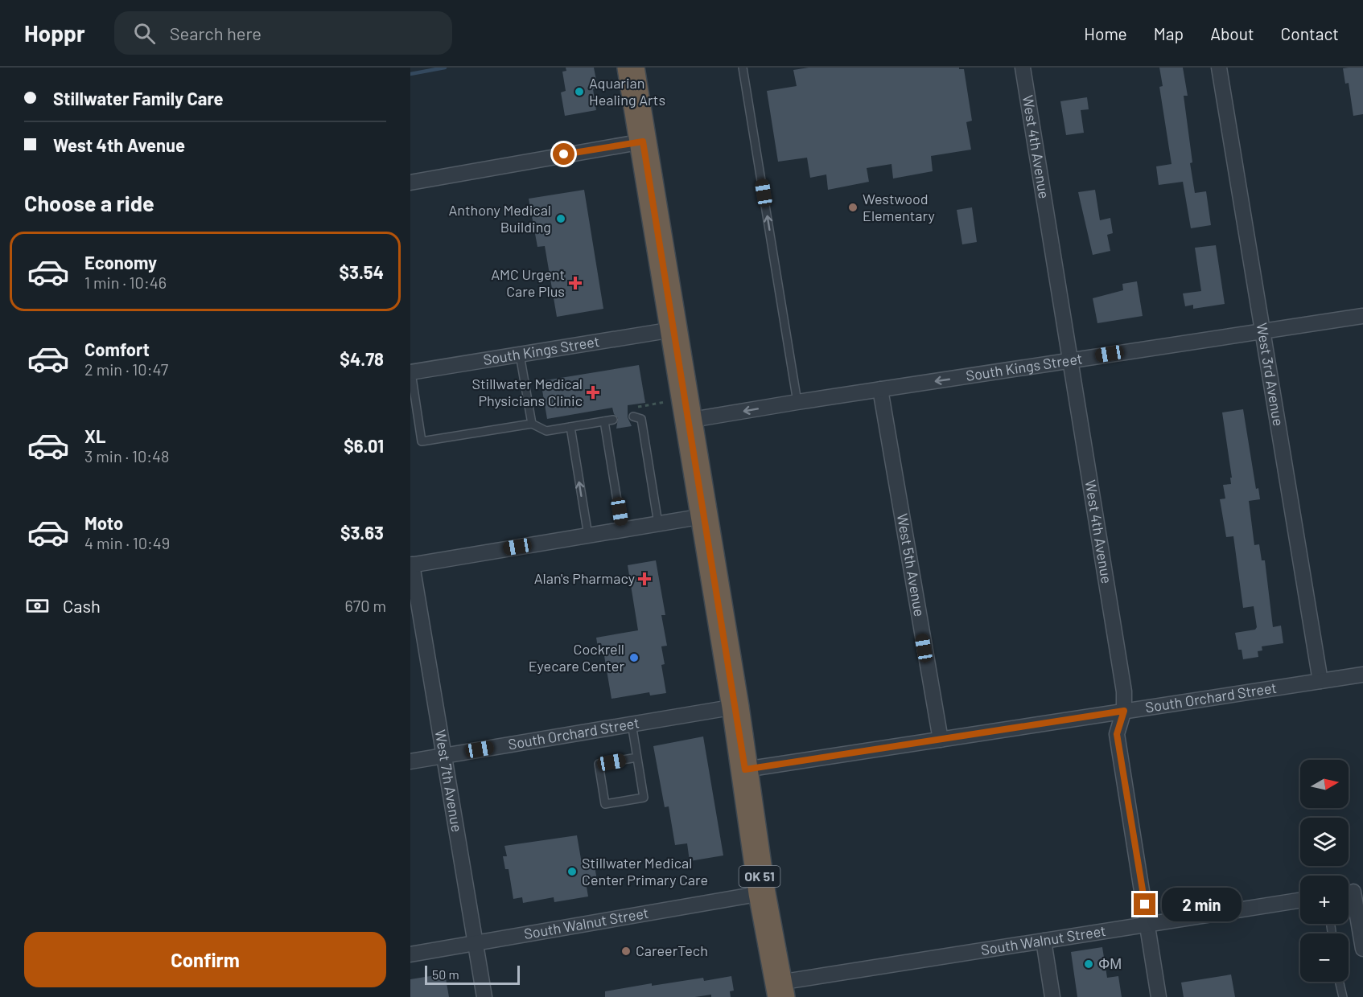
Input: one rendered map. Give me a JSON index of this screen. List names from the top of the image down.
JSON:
{
  "streets": {
    "highway": ["OK 51"],
    "street": [
      "West 4th Avenue",
      "South Kings Street",
      "West 3rd Avenue",
      "West 5th Avenue",
      "South Orchard Street",
      "West 7th Avenue",
      "South Walnut Street"
    ]
  },
  "crossings": [
    ["West 4th Avenue", "South Kings Street"],
    ["West 4th Avenue", "South Orchard Street"],
    ["West 4th Avenue", "South Walnut Street"],
    ["South Kings Street", "West 3rd Avenue"],
    ["South Kings Street", "West 5th Avenue"],
    ["South Kings Street", "OK 51"],
    ["West 3rd Avenue", "South Orchard Street"],
    ["West 5th Avenue", "South Orchard Street"],
    ["South Orchard Street", "West 7th Avenue"],
    ["South Orchard Street", "OK 51"],
    ["West 7th Avenue", "South Walnut Street"],
    ["OK 51", "South Walnut Street"]
  ],
  "places": {
    "other": [
      "Aquarian Healing Arts",
      "Westwood Elementary",
      "Anthony Medical Building",
      "Cockrell Eyecare Center",
      "Stillwater Medical Center Primary Care",
      "CareerTech",
      "ΦΜ"
    ],
    "health": ["AMC Urgent Care Plus", "Stillwater Medical Physicians Clinic", "Alan's Pharmacy"]
  },
  "scale_bar": "50 m",
  "north": "right",
  "page": {
    "header": "Hoppr",
    "search": "Search here",
    "nav": [
      "Home",
      "Map",
      "About",
      "Contact"
    ],
    "banner": ["Stillwater Family Care", "West 4th Avenue"],
    "heading": "Choose a ride",
    "list": [
      {
        "name": "Economy",
        "note": "1 min · 10:46",
        "value": "$3.54"
      },
      {
        "name": "Comfort",
        "note": "2 min · 10:47",
        "value": "$4.78"
      },
      {
        "name": "XL",
        "note": "3 min · 10:48",
        "value": "$6.01"
      },
      {
        "name": "Moto",
        "note": "4 min · 10:49",
        "value": "$3.63"
      }
    ],
    "pay": ["Cash", "670 m"],
    "map_buttons": ["+", "−"],
    "bubble": "2 min",
    "buttons": "Confirm",
    "scale": "50 m"
  }
}
